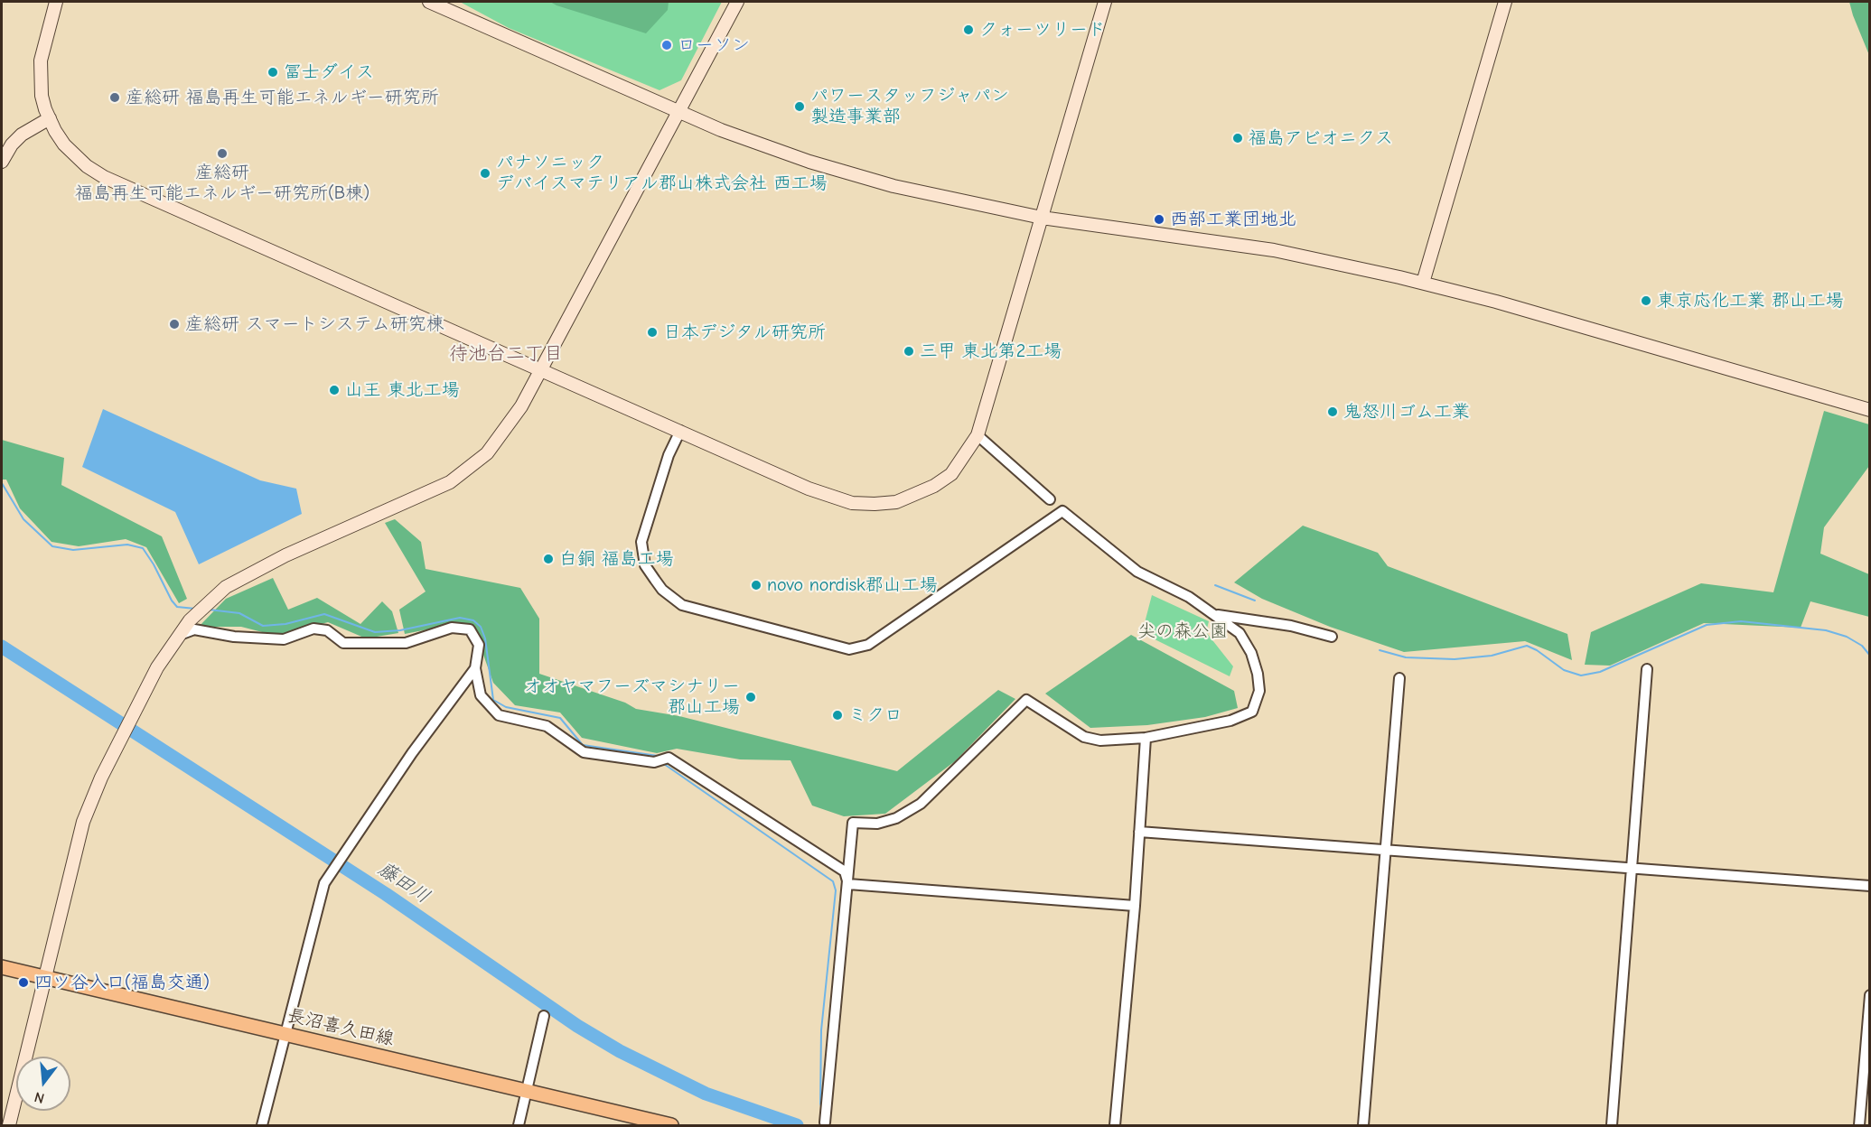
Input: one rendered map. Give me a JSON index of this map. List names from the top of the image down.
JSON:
{
  "streets": {
    "main road": ["長沼喜久田線"]
  },
  "districts": ["待池台二丁目"],
  "water": ["藤田川"],
  "parks": ["尖の森公園"],
  "places": [
    "クォーツリード",
    "ローソン",
    "冨士ダイス",
    "産総研 福島再生可能エネルギー研究所",
    "パワースタッフジャパン 製造事業部",
    "福島アビオニクス",
    "産総研 福島再生可能エネルギー研究所(B棟)",
    "パナソニック デバイスマテリアル郡山株式会社 西工場",
    "西部工業団地北",
    "東京応化工業 郡山工場",
    "産総研 スマートシステム研究棟",
    "日本デジタル研究所",
    "三甲 東北第2工場",
    "山王 東北工場",
    "鬼怒川ゴム工業",
    "白銅 福島工場",
    "novo nordisk郡山工場",
    "オオヤマフーズマシナリー 郡山工場",
    "ミクロ",
    "四ツ谷入口(福島交通)"
  ],
  "north": "bottom"
}
